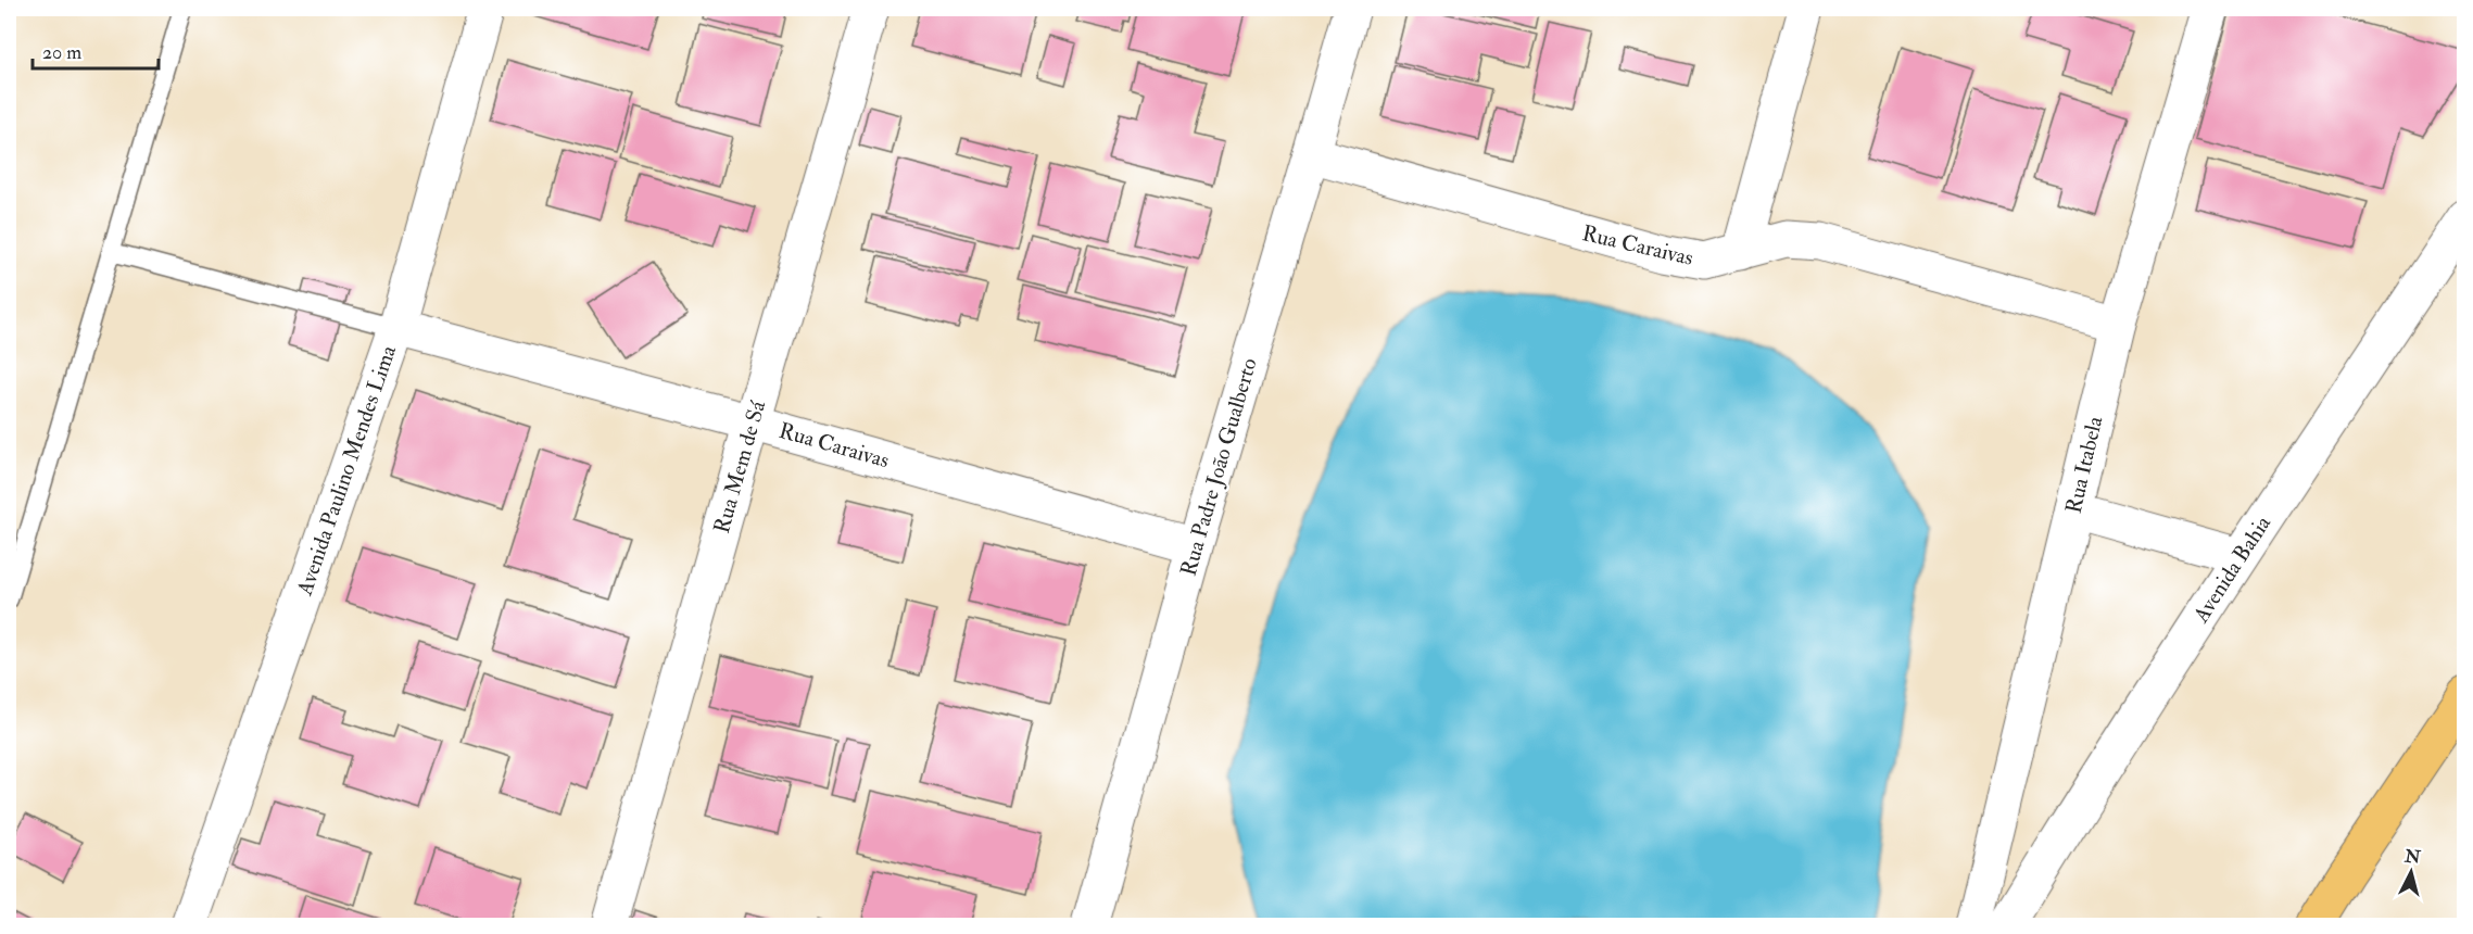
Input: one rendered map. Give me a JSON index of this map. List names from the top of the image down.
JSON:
{
  "streets": {
    "street": [
      "Rua Caraivas",
      "Rua Itabela",
      "Rua Mem de Sá",
      "Rua Padre João Gualberto",
      "Avenida Paulino Mendes Lima",
      "Avenida Bahia"
    ]
  },
  "crossings": [
    ["Rua Caraivas", "Rua Itabela"],
    ["Rua Caraivas", "Rua Mem de Sá"],
    ["Rua Caraivas", "Rua Padre João Gualberto"],
    ["Rua Caraivas", "Avenida Paulino Mendes Lima"]
  ],
  "scale_bar": "20 m",
  "north": "top"
}
